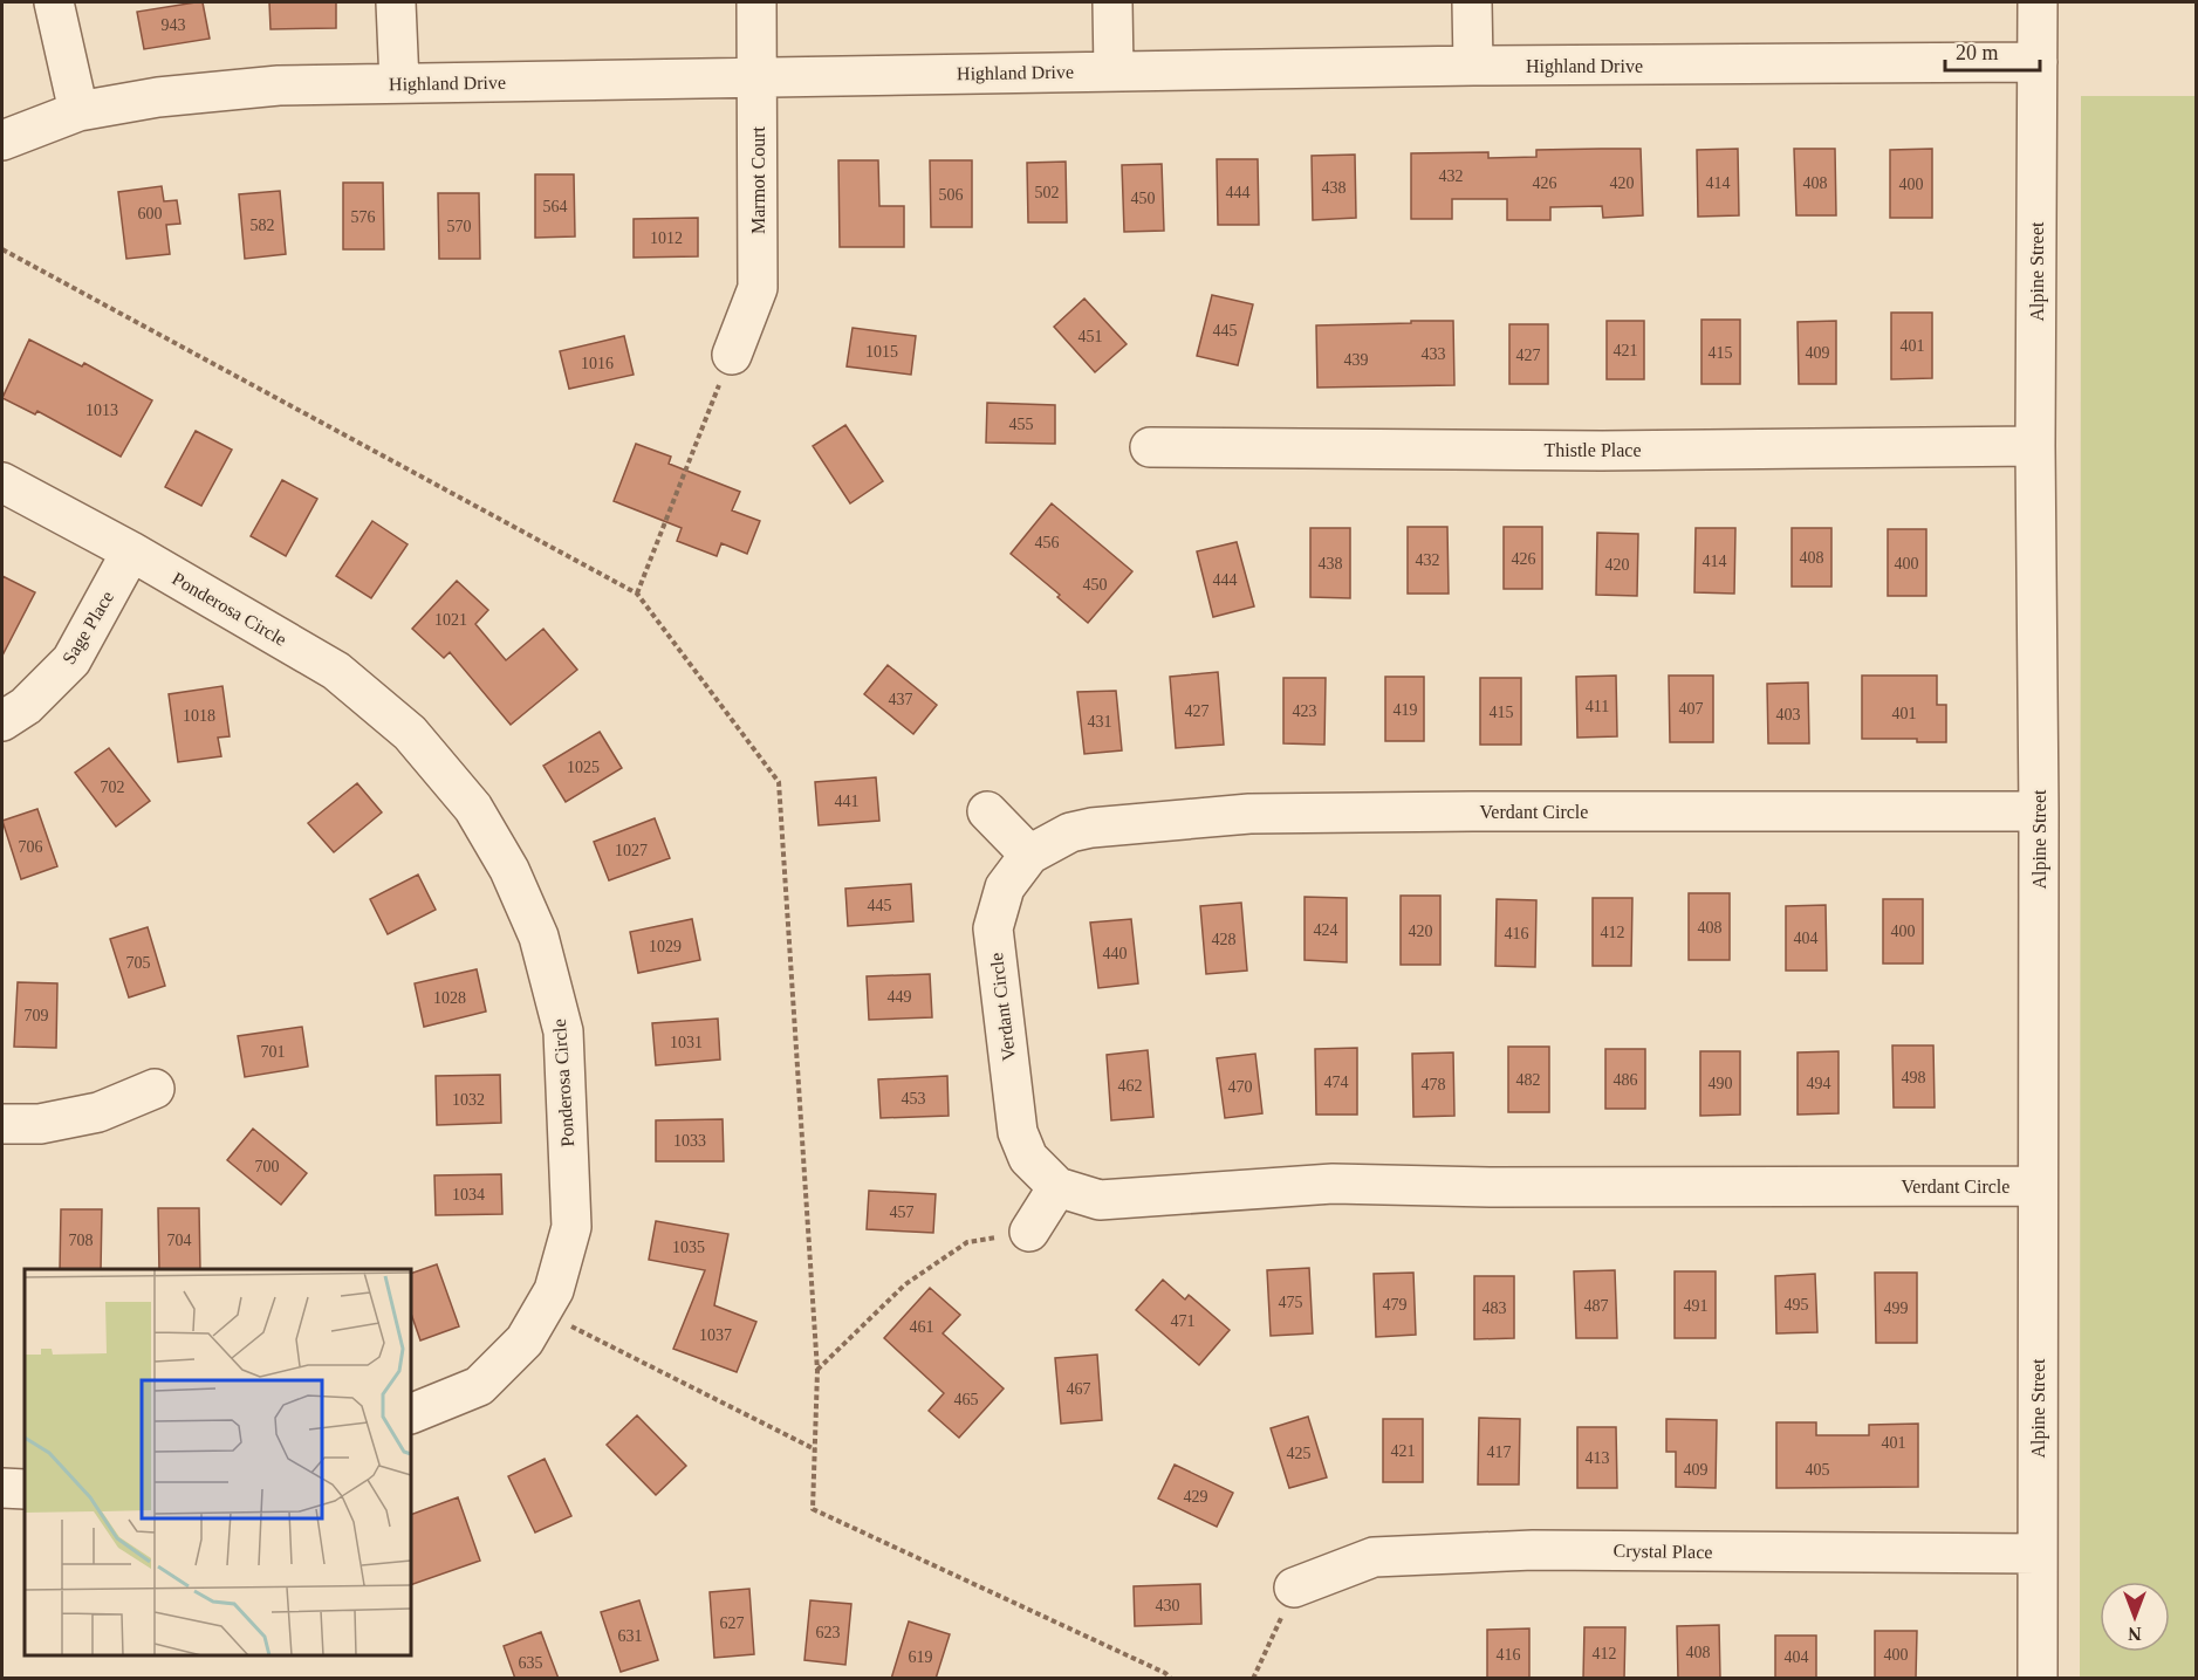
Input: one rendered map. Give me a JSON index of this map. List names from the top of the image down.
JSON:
{
  "streets": {
    "street": [
      "Highland Drive",
      "Marmot Court",
      "Alpine Street",
      "Thistle Place",
      "Ponderosa Circle",
      "Sage Place",
      "Verdant Circle",
      "Crystal Place"
    ]
  },
  "crossings": [
    ["Highland Drive", "Marmot Court"],
    ["Highland Drive", "Alpine Street"],
    ["Alpine Street", "Thistle Place"],
    ["Alpine Street", "Verdant Circle"],
    ["Alpine Street", "Crystal Place"],
    ["Ponderosa Circle", "Sage Place"]
  ],
  "house_numbers": [
    "943",
    "432",
    "426",
    "420",
    "414",
    "408",
    "400",
    "438",
    "502",
    "444",
    "506",
    "450",
    "564",
    "600",
    "576",
    "582",
    "570",
    "1012",
    "445",
    "451",
    "401",
    "421",
    "1015",
    "415",
    "409",
    "433",
    "427",
    "439",
    "1016",
    "1013",
    "455",
    "456",
    "408",
    "426",
    "432",
    "414",
    "438",
    "400",
    "420",
    "444",
    "450",
    "1021",
    "437",
    "411",
    "407",
    "419",
    "427",
    "423",
    "415",
    "401",
    "403",
    "1018",
    "431",
    "1025",
    "702",
    "441",
    "706",
    "1027",
    "445",
    "408",
    "424",
    "420",
    "400",
    "412",
    "416",
    "404",
    "428",
    "1029",
    "440",
    "705",
    "449",
    "1028",
    "709",
    "1031",
    "701",
    "498",
    "482",
    "486",
    "474",
    "490",
    "494",
    "478",
    "462",
    "470",
    "453",
    "1032",
    "1033",
    "700",
    "1034",
    "457",
    "708",
    "704",
    "1035",
    "475",
    "479",
    "495",
    "487",
    "491",
    "483",
    "499",
    "471",
    "461",
    "1037",
    "467",
    "465",
    "401",
    "421",
    "417",
    "425",
    "413",
    "409",
    "405",
    "429",
    "430",
    "627",
    "623",
    "631",
    "408",
    "412",
    "416",
    "400",
    "619",
    "404",
    "635"
  ],
  "scale_bar": "20 m",
  "north": "bottom"
}
